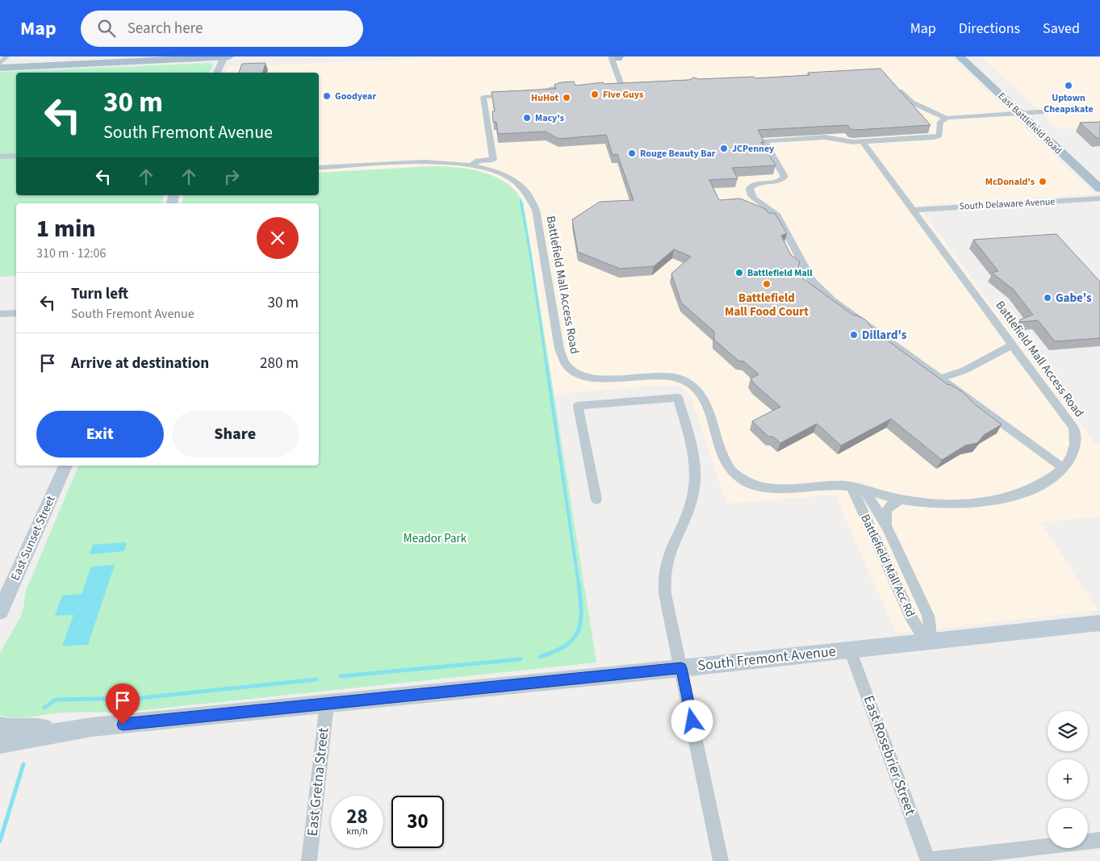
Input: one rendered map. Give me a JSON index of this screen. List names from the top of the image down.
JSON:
{
  "streets": {
    "main road": ["East Battlefield Road", "East Sunset Street", "South Fremont Avenue"],
    "street": [
      "South Delaware Avenue",
      "Battlefield Mall Access Road",
      "Battlefield Mall Acc Rd",
      "East Rosebrier Street",
      "East Gretna Street"
    ]
  },
  "crossings": [
    ["South Delaware Avenue", "Battlefield Mall Access Road"],
    ["Battlefield Mall Access Road", "Battlefield Mall Acc Rd"],
    ["Battlefield Mall Acc Rd", "South Fremont Avenue"],
    ["South Fremont Avenue", "East Rosebrier Street"],
    ["South Fremont Avenue", "East Gretna Street"]
  ],
  "parks": ["Meador Park"],
  "places": [
    "Uptown Cheapskate",
    "Five Guys",
    "Goodyear",
    "HuHot",
    "Macy's",
    "JCPenney",
    "Rouge Beauty Bar",
    "McDonald's",
    "Battlefield Mall",
    "Battlefield Mall Food Court",
    "Gabe's",
    "Dillard's"
  ],
  "page": {
    "header": "Map",
    "search": "Search here",
    "nav": ["Map", "Directions", "Saved"],
    "turn": ["30 m", "South Fremont Avenue"],
    "heading": ["1 min", "310 m · 12:06"],
    "list": [
      {
        "name": "Turn left",
        "note": "South Fremont Avenue",
        "value": "30 m"
      },
      {
        "name": "Arrive at destination",
        "value": "280 m"
      }
    ],
    "buttons": ["Exit", "Share"],
    "map_buttons": ["+", "−"],
    "speed": "28 km/h",
    "limit": "30"
  }
}
